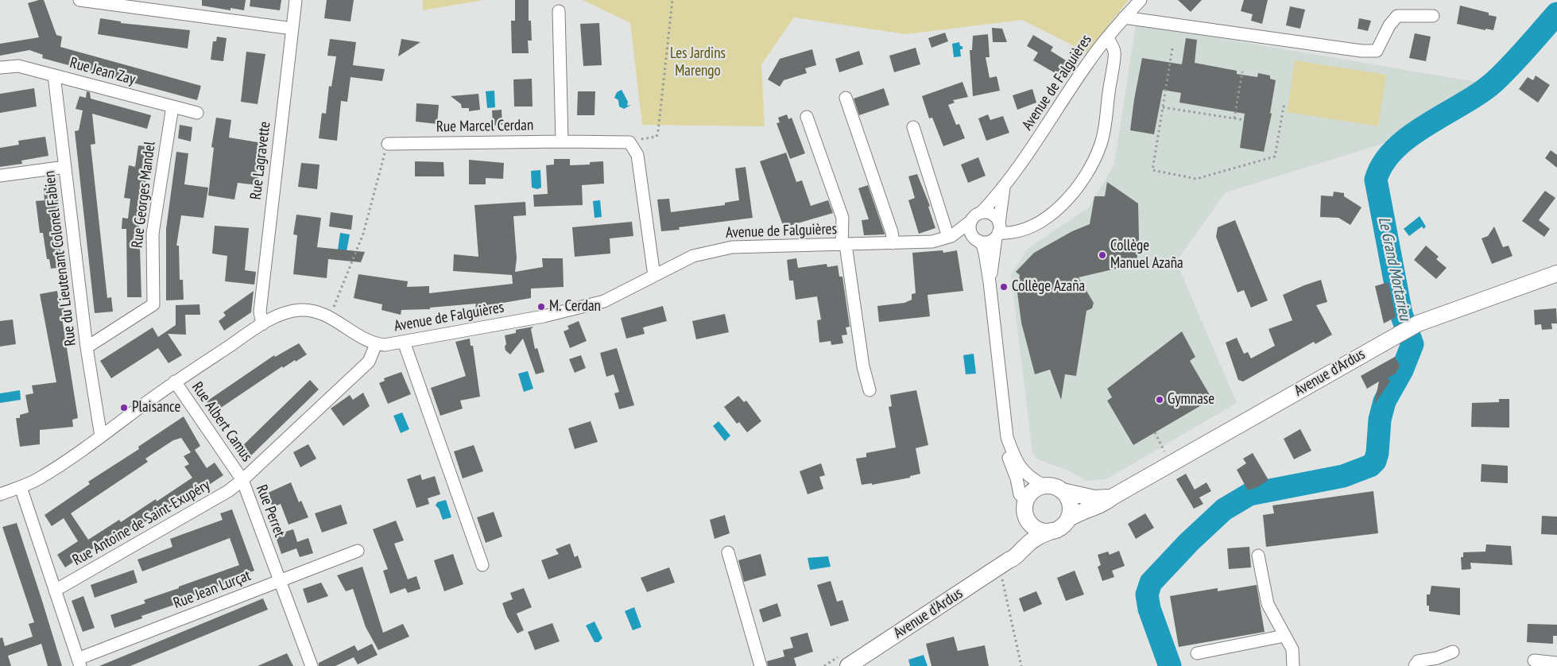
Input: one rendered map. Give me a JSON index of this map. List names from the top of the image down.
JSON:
{
  "streets": {
    "main road": ["Avenue d'Ardus"],
    "street": [
      "Rue Jean Zay",
      "Avenue de Falguières",
      "Rue Marcel Cerdan",
      "Rue Lagravette",
      "Rue Georges Mandel",
      "Rue du Lieutenant Colonel Fabien",
      "Rue Albert Camus",
      "Rue Perret",
      "Rue Antoine de Saint-Exupéry",
      "Rue Jean Lurçat"
    ]
  },
  "crossings": [
    ["Rue Jean Zay", "Rue Georges Mandel"],
    ["Rue Jean Zay", "Rue du Lieutenant Colonel Fabien"],
    ["Avenue de Falguières", "Rue Lagravette"],
    ["Avenue de Falguières", "Rue du Lieutenant Colonel Fabien"],
    ["Avenue de Falguières", "Rue Albert Camus"],
    ["Avenue de Falguières", "Rue Perret"],
    ["Rue Georges Mandel", "Rue du Lieutenant Colonel Fabien"],
    ["Rue Albert Camus", "Rue Perret"],
    ["Rue Albert Camus", "Rue Antoine de Saint-Exupéry"],
    ["Rue Perret", "Rue Antoine de Saint-Exupéry"],
    ["Rue Perret", "Rue Jean Lurçat"]
  ],
  "water": ["Le Grand Mortarieu"],
  "parks": ["Les Jardins Marengo"],
  "places": [
    "Collège Manuel Azaña",
    "Collège Azaña",
    "M. Cerdan",
    "Gymnase",
    "Plaisance"
  ]
}
